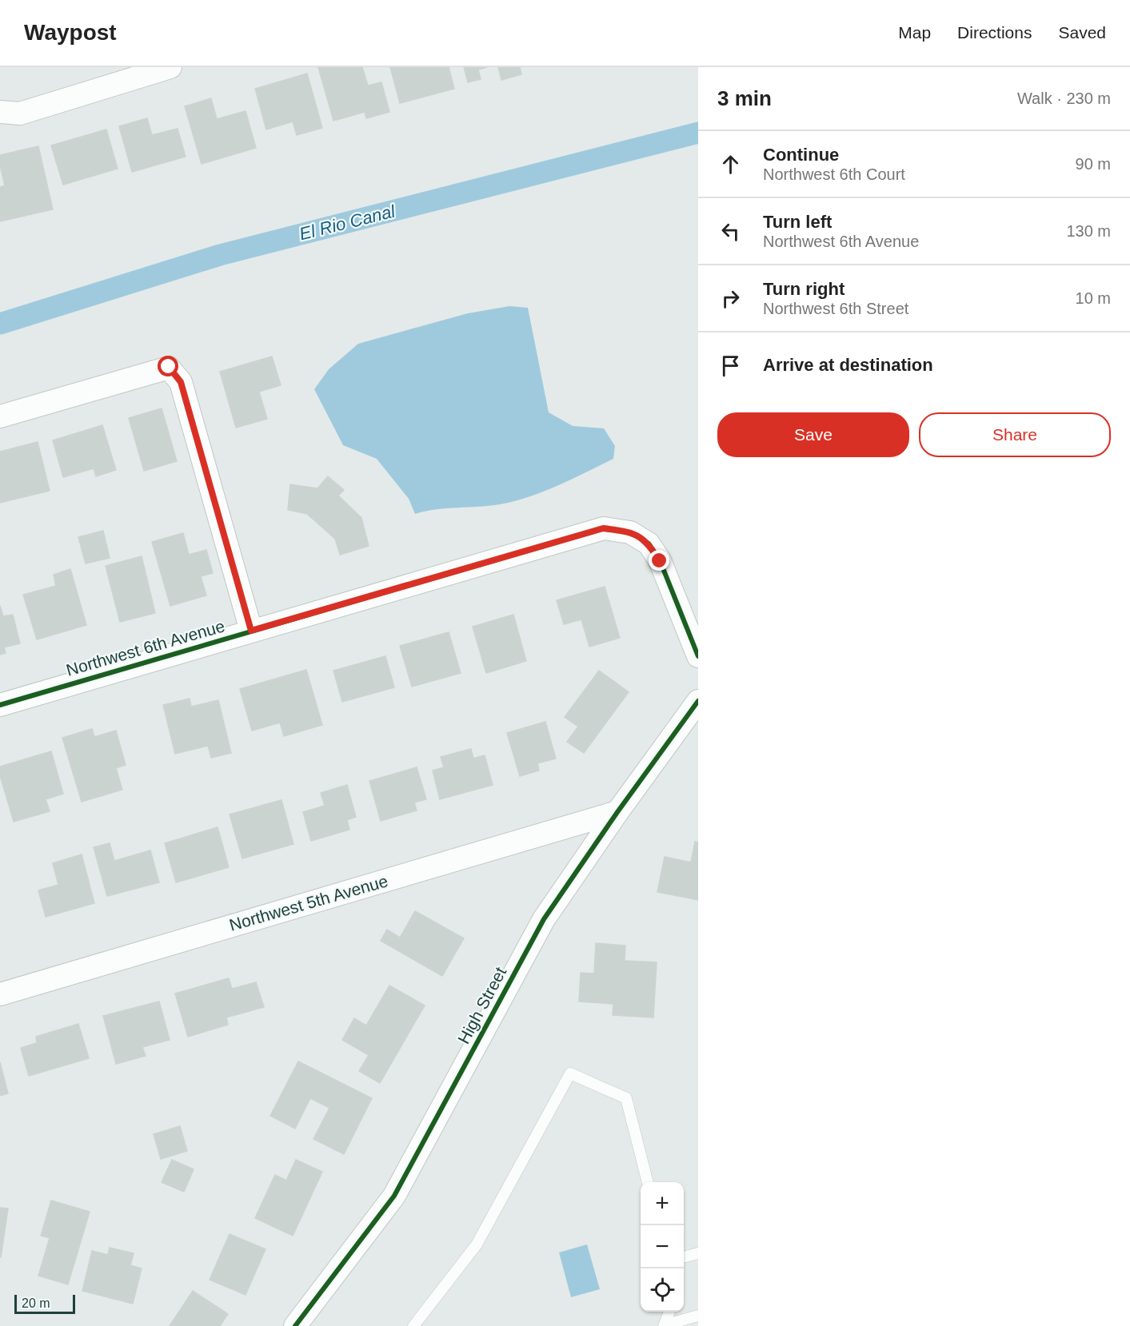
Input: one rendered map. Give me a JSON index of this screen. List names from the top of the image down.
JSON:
{
  "streets": {
    "street": ["Northwest 6th Avenue", "Northwest 5th Avenue", "High Street"]
  },
  "crossings": [
    ["Northwest 5th Avenue", "High Street"]
  ],
  "water": ["El Rio Canal"],
  "scale_bar": "20 m",
  "page": {
    "header": "Waypost",
    "nav": ["Map", "Directions", "Saved"],
    "heading": ["3 min", "Walk · 230 m"],
    "list": [
      ["Continue", "Northwest 6th Court", "90 m"],
      ["Turn left", "Northwest 6th Avenue", "130 m"],
      ["Turn right", "Northwest 6th Street", "10 m"],
      "Arrive at destination"
    ],
    "buttons": ["Save", "Share"],
    "map_buttons": ["+", "−"],
    "scale": "20 m"
  }
}
